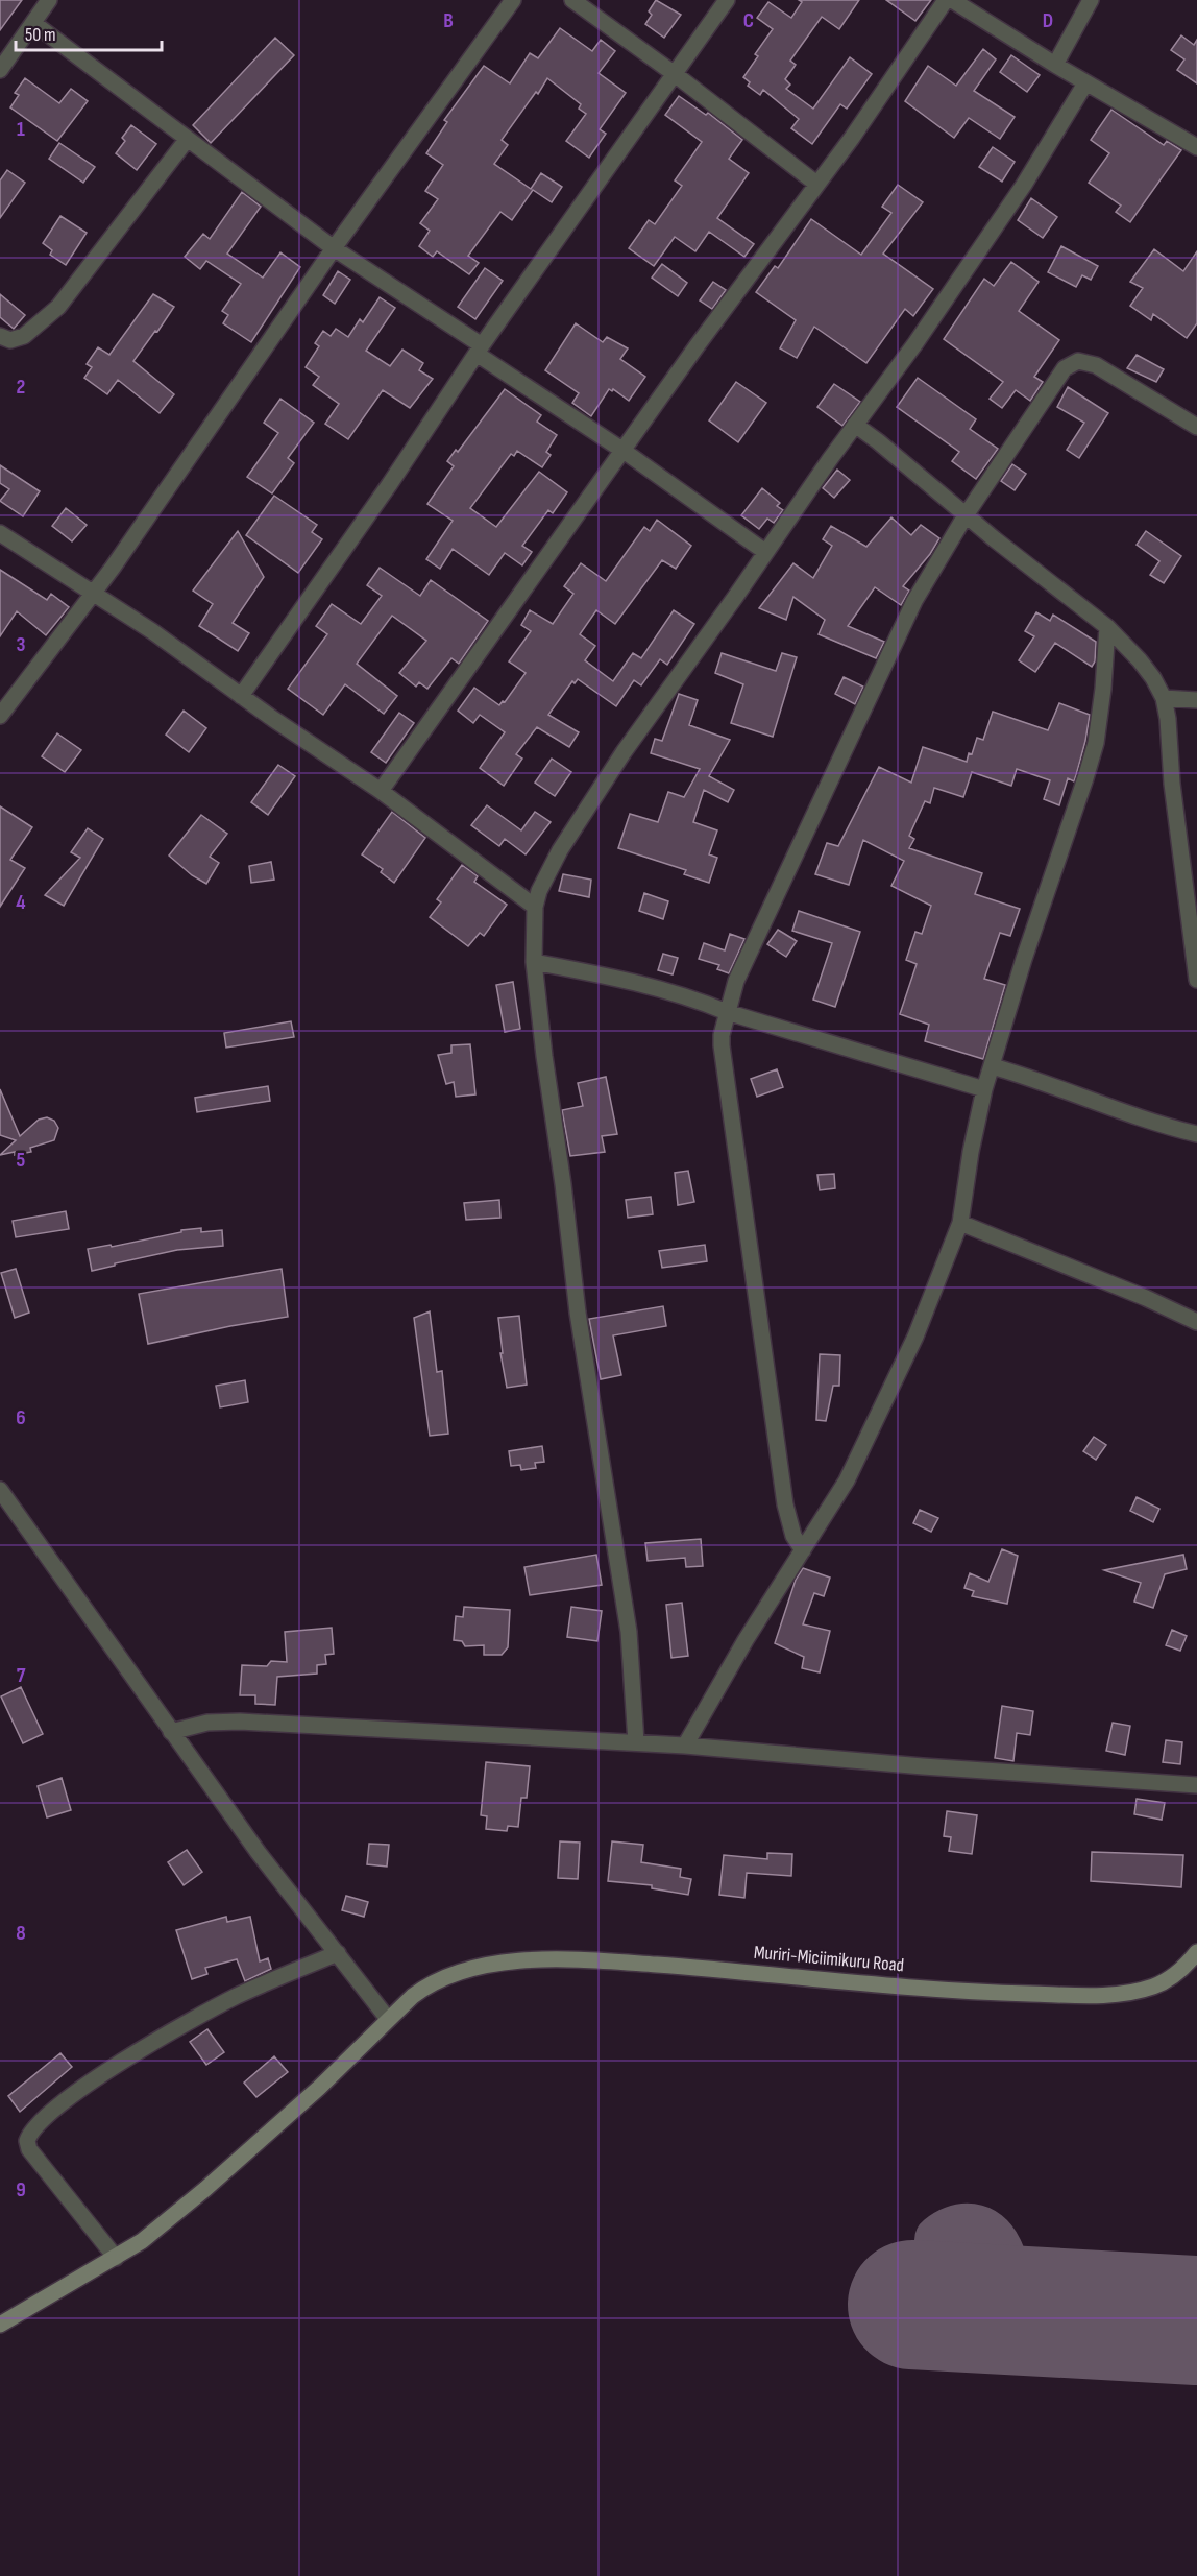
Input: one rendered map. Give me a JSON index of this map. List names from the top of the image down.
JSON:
{
  "streets": {
    "street": ["Muriri-Miciimikuru Road"]
  },
  "scale_bar": "50 m",
  "grid": {
    "columns": ["B", "C", "D"],
    "rows": [
      "1",
      "2",
      "3",
      "4",
      "5",
      "6",
      "7",
      "8",
      "9"
    ]
  }
}
